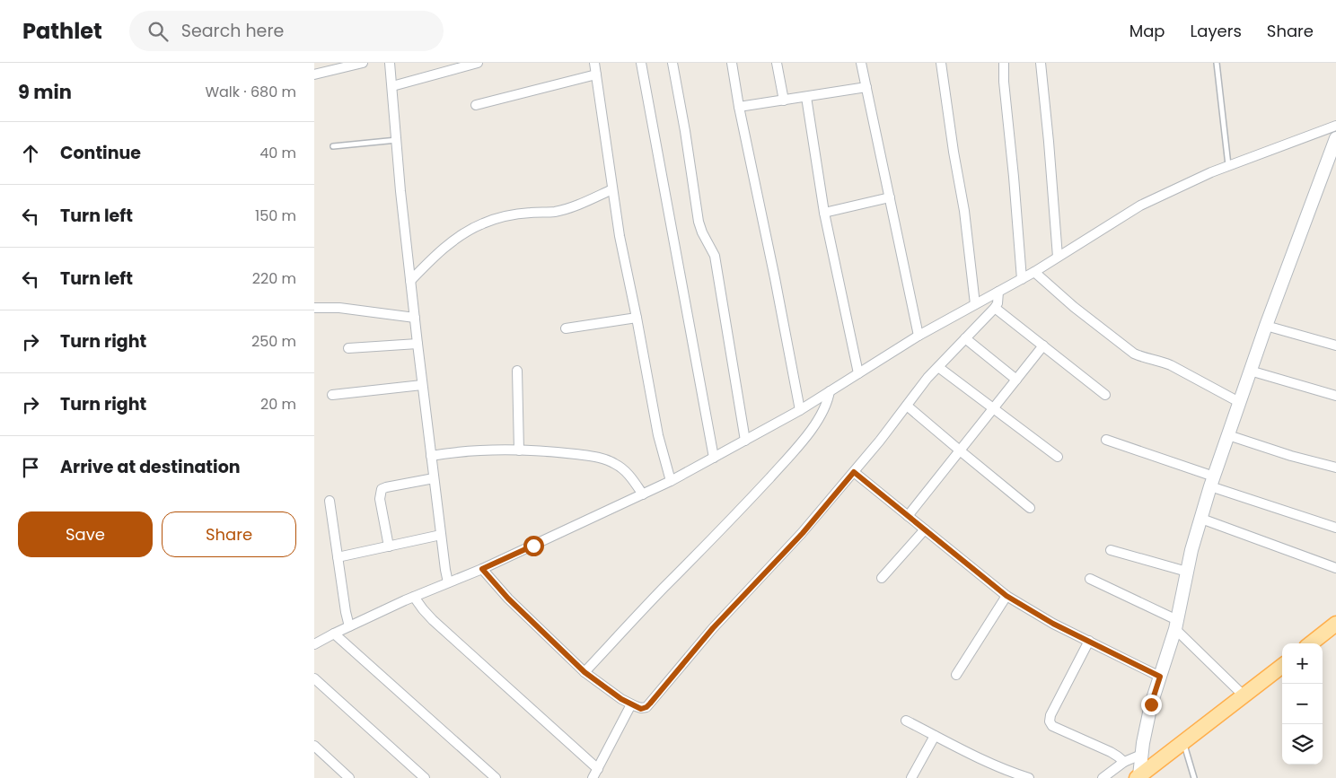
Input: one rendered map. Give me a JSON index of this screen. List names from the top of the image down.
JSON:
{
  "page": {
    "header": "Pathlet",
    "search": "Search here",
    "nav": ["Map", "Layers", "Share"],
    "heading": ["9 min", "Walk · 680 m"],
    "list": [
      ["Continue", "40 m"],
      ["Turn left", "150 m"],
      ["Turn left", "220 m"],
      ["Turn right", "250 m"],
      ["Turn right", "20 m"],
      "Arrive at destination"
    ],
    "buttons": ["Save", "Share"],
    "map_buttons": ["+", "−"]
  }
}
